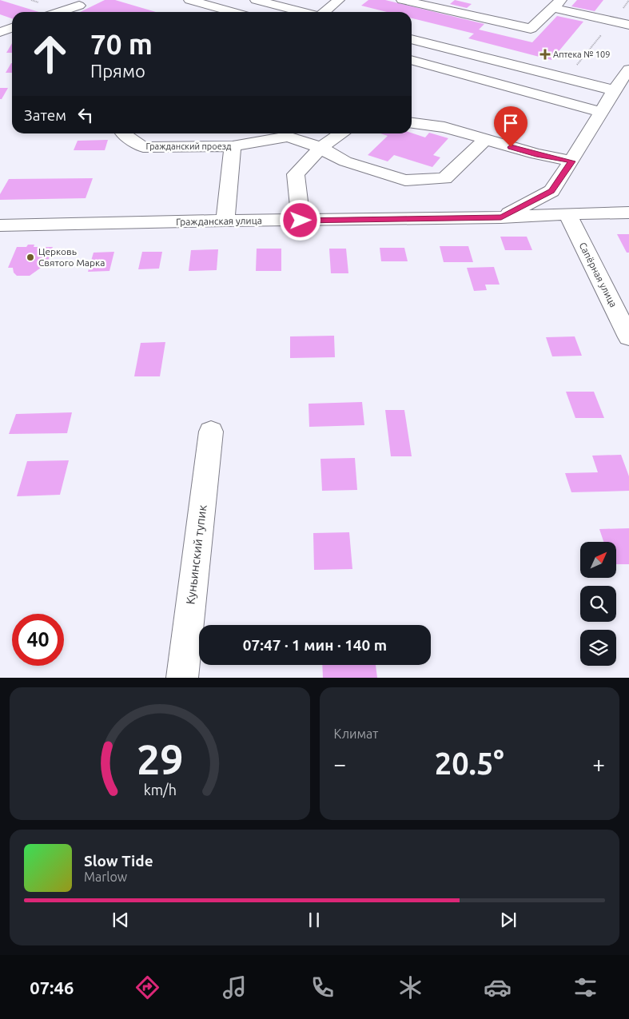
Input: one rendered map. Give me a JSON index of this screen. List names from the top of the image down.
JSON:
{
  "streets": {
    "street": [
      "Гражданский проезд",
      "Гражданская улица",
      "Сапёрная улица",
      "Куньинский тупик"
    ]
  },
  "crossings": [
    ["Гражданская улица", "Сапёрная улица"]
  ],
  "places": {
    "health": ["Аптека № 109"],
    "other": ["Церковь Святого Марка"]
  },
  "north": "top right",
  "page": {
    "turn": ["70 m", "Прямо"],
    "then": "Затем",
    "limit": "40",
    "trip": "07:47 · 1 мин · 140 m",
    "tile": "Климат",
    "heat": ["−", "20.5°", "+"],
    "song": ["Slow Tide", "Marlow"],
    "tabs": "07:46",
    "gauge": ["29", "km/h"]
  }
}
